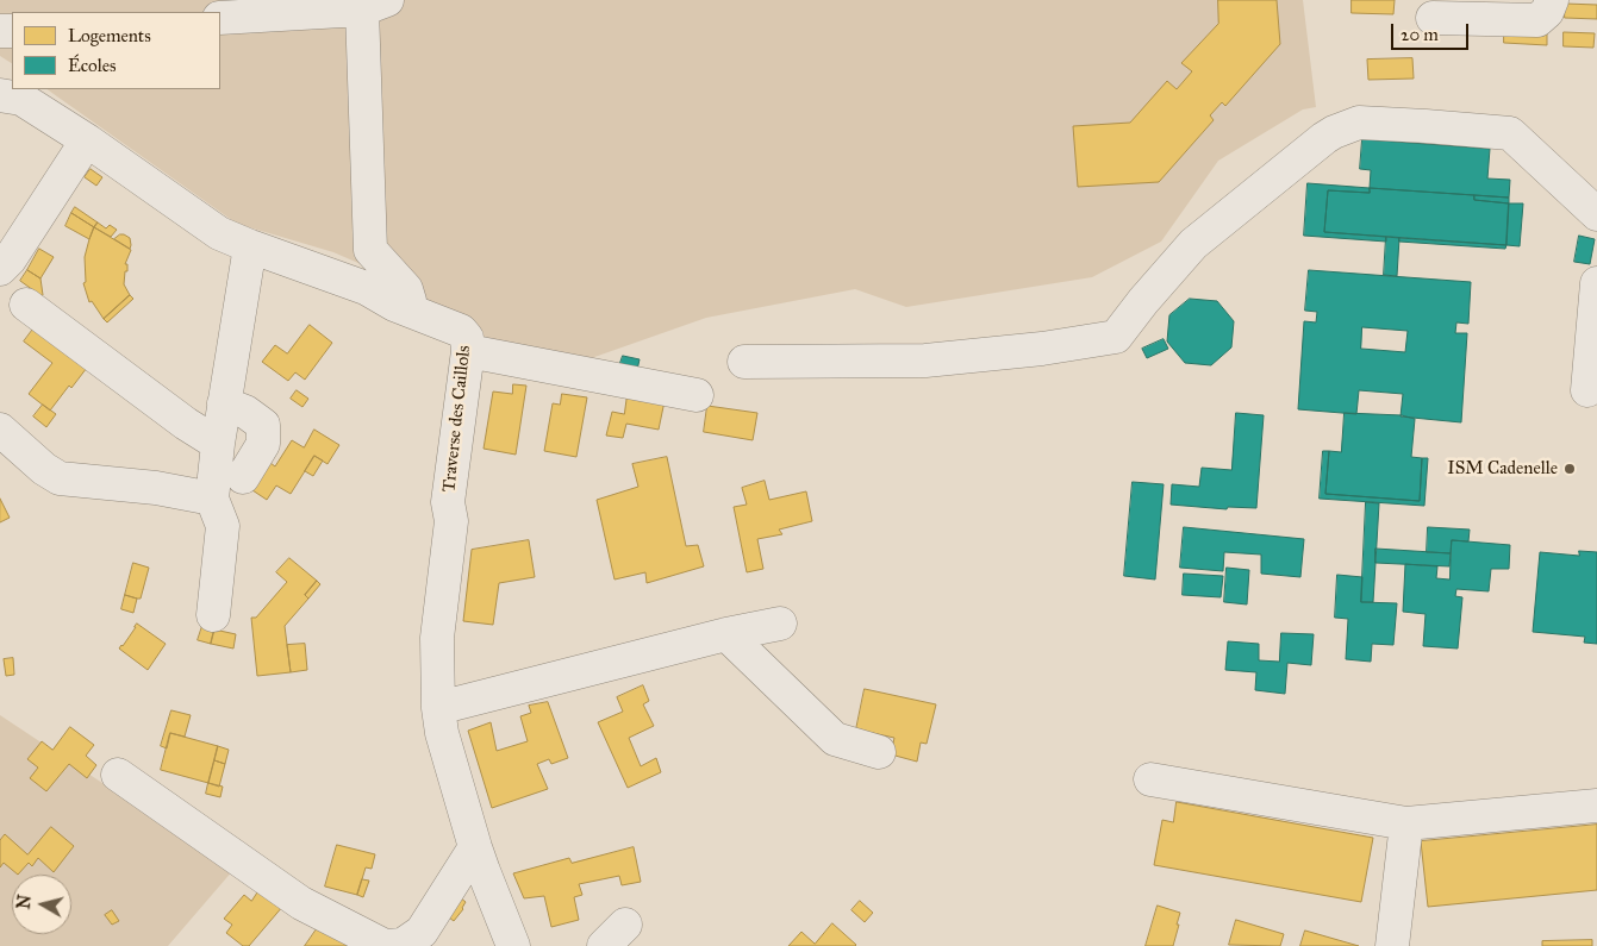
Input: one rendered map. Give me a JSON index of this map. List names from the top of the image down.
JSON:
{
  "streets": {
    "street": ["Traverse des Caillols"]
  },
  "places": ["ISM Cadenelle"],
  "legend": ["Logements", "Écoles"],
  "scale_bar": "20 m",
  "north": "left"
}
